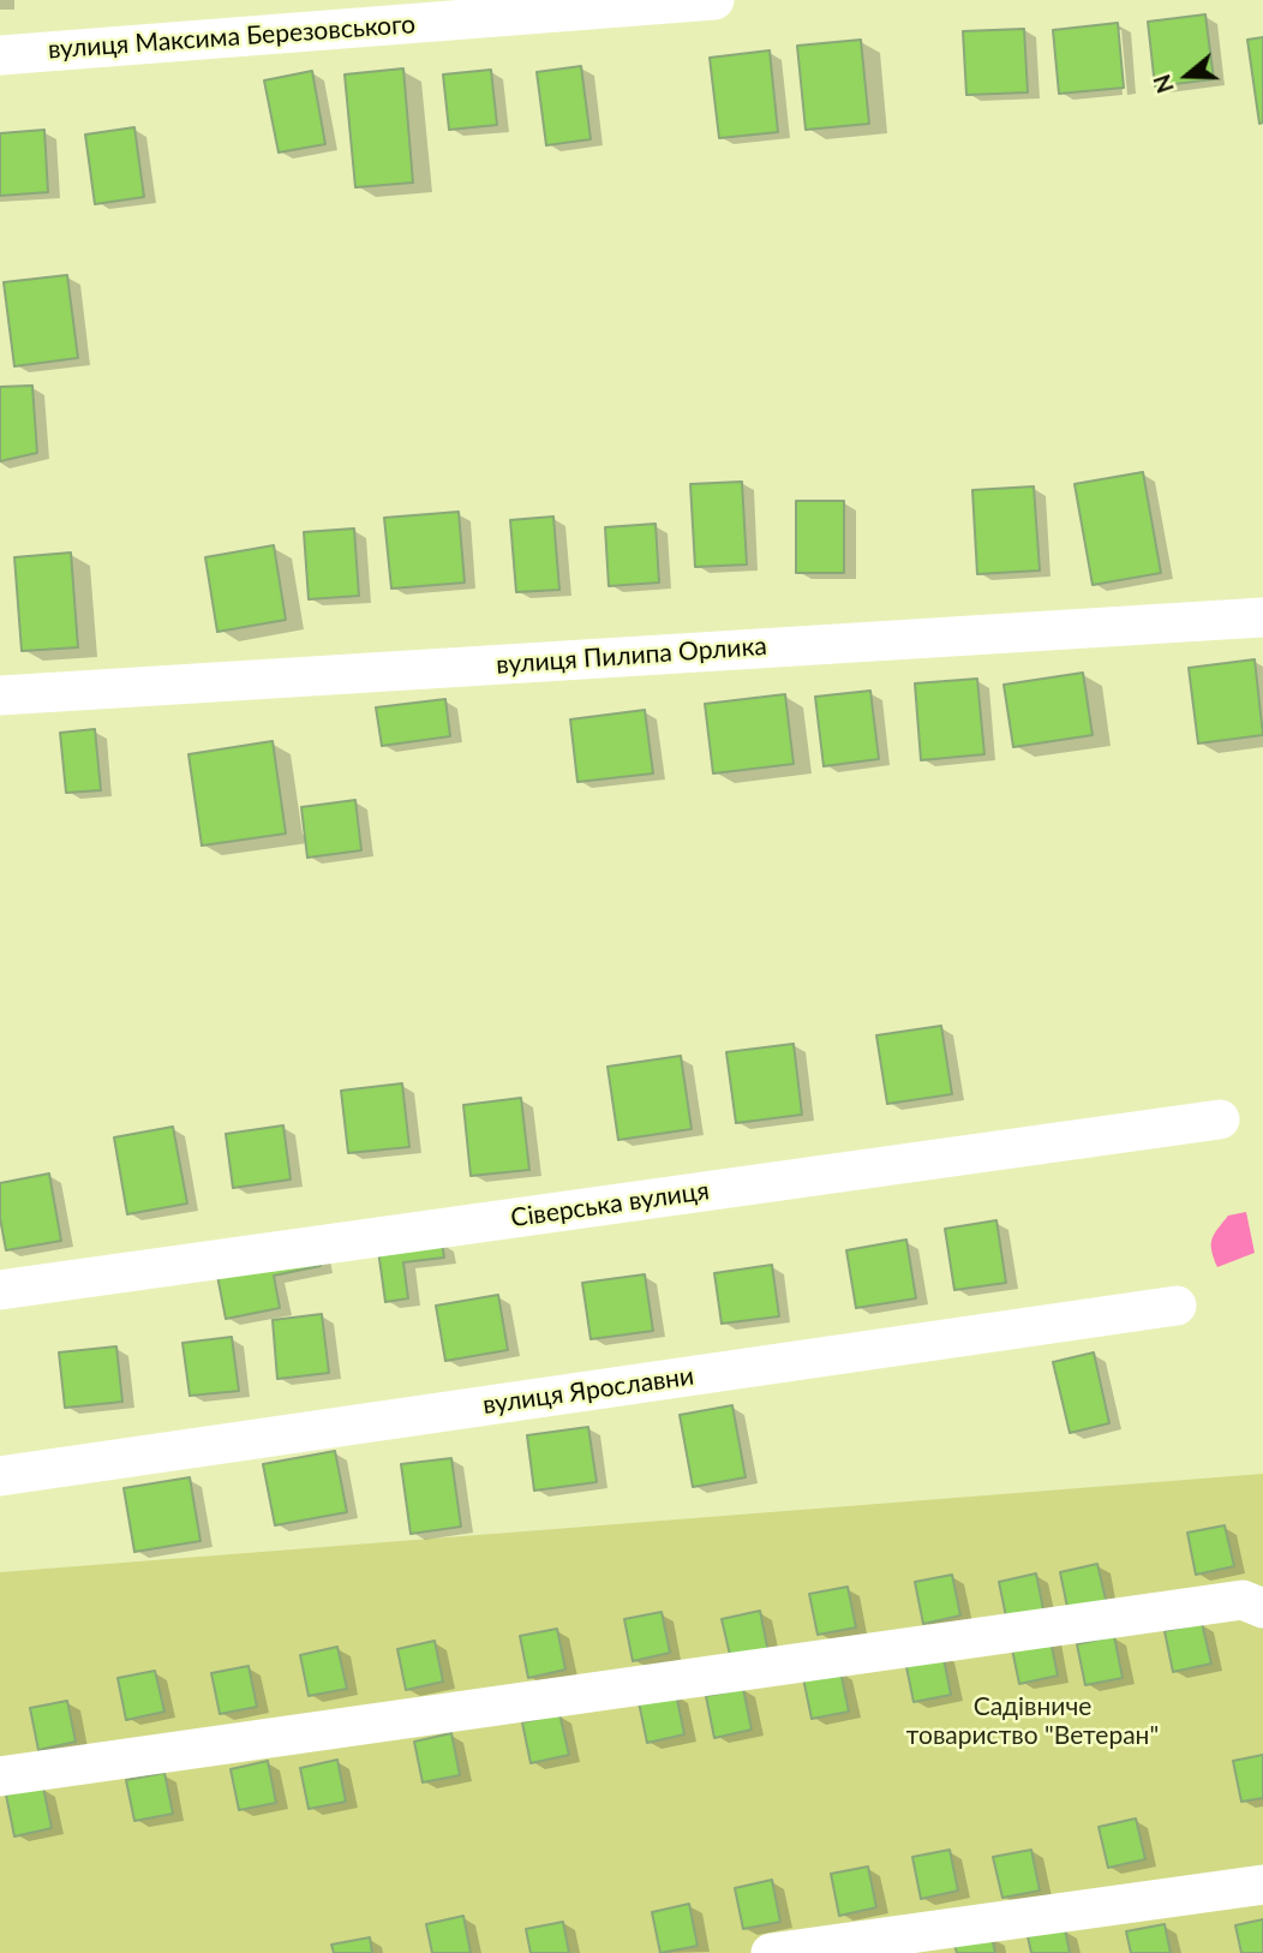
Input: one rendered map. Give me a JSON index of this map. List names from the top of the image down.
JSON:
{
  "streets": {
    "street": [
      "вулиця Максима Березовського",
      "вулиця Пилипа Орлика",
      "Сіверська вулиця",
      "вулиця Ярославни"
    ]
  },
  "parks": ["Садівниче товариство \"Ветеран\""],
  "north": "left"
}
